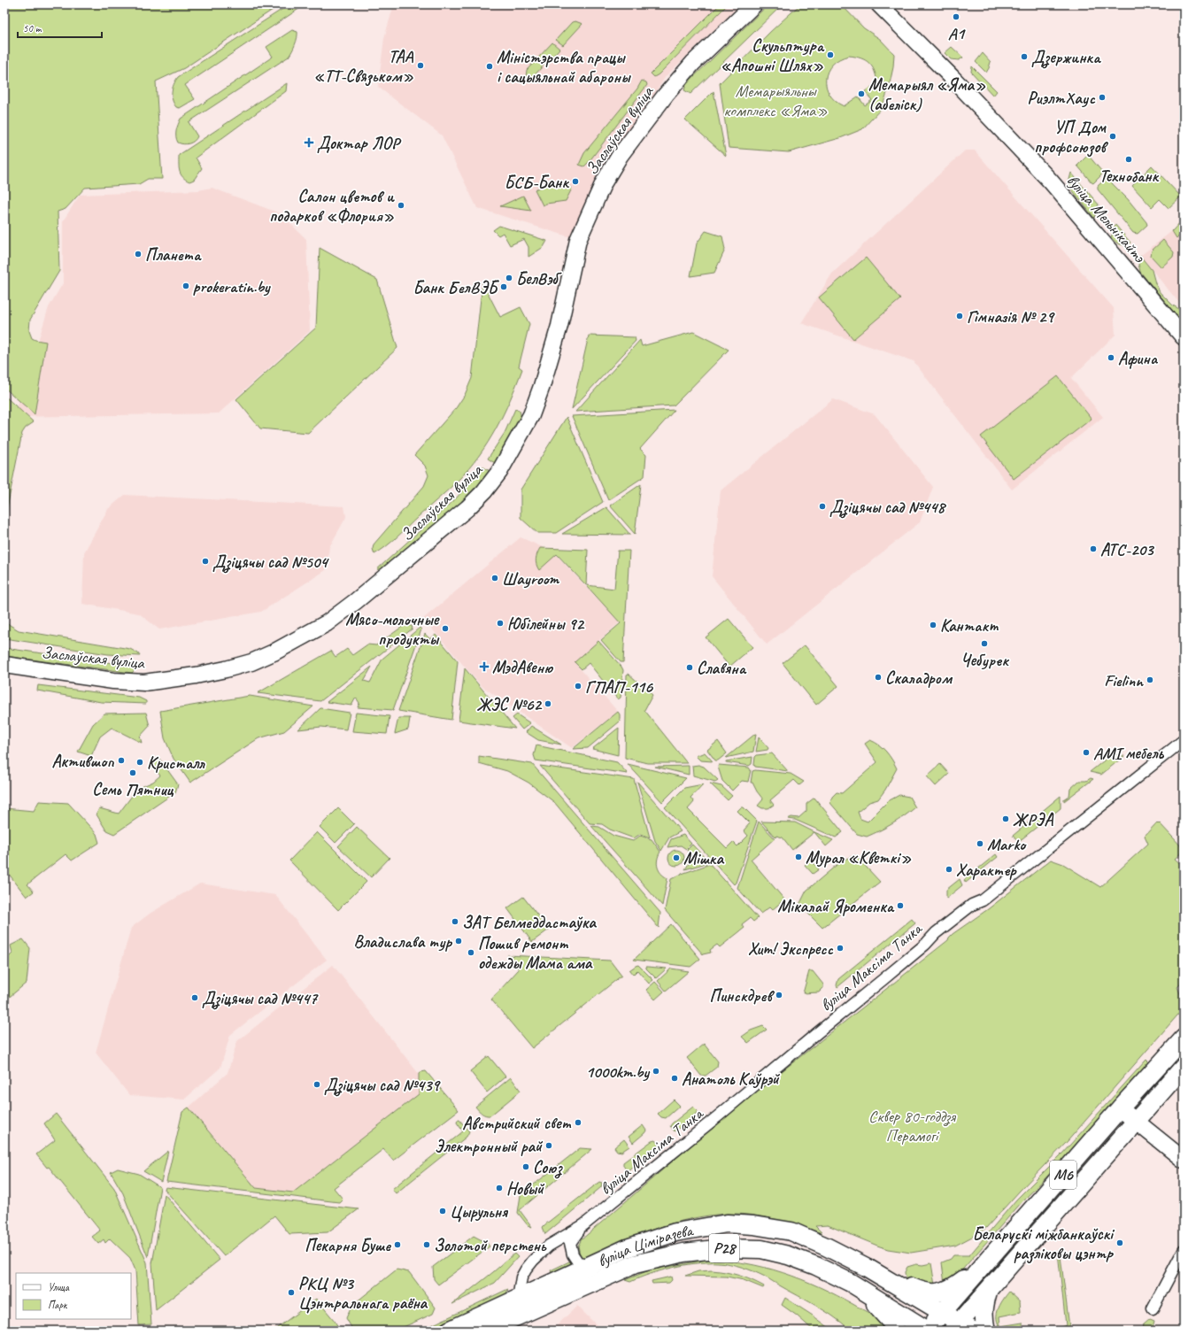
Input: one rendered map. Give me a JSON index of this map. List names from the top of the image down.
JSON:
{
  "streets": {
    "main road": [
      "Заслаўская вуліца",
      "вуліца Мельнікайтэ",
      "М6",
      "вуліца Ціміразева",
      "Р28"
    ],
    "street": ["вуліца Максіма Танка"]
  },
  "crossings": [
    ["вуліца Максіма Танка", "вуліца Ціміразева"],
    ["М6", "вуліца Ціміразева"],
    ["М6", "Р28"],
    ["вуліца Ціміразева", "Р28"]
  ],
  "parks": ["Мемарыяльны комплекс «Яма»", "Сквер 80-годдзя Перамогі"],
  "places": {
    "other": [
      "A1",
      "Скульптура «Апошні Шлях»",
      "Дзержинка",
      "ТАА «ТТ-Связьком»",
      "Міністэрства працы і сацыяльнай абароны",
      "Мемарыял «Яма» (абеліск)",
      "РиэлтХаус",
      "УП Дом профсоюзов",
      "Технобанк",
      "БСБ-Банк",
      "Салон цветов и подарков «Флория»",
      "Планета",
      "БелВэб",
      "prokeratin.by",
      "Банк БелВЭБ",
      "Гімназія № 29",
      "Афина",
      "Дзіцячы сад №448",
      "АТС-203",
      "Дзіцячы сад №504",
      "Шауroom",
      "Юбілейны 92",
      "Кантакт",
      "Мясо-молочные продукты",
      "Чебурек",
      "Славяна",
      "Скаладром",
      "Fielinn",
      "ГПАП-116",
      "ЖЭС №62",
      "AMI мебель",
      "Актившоп",
      "Кристалл",
      "Семь Пятниц",
      "ЖРЭА",
      "Marko",
      "Мурал «Кветкі»",
      "Мішка",
      "Характер",
      "Мікалай Яроменка",
      "ЗАТ Белмеддастаўка",
      "Владислава тур",
      "Хит! Экспресс",
      "Пошив ремонт одежды Мама ама",
      "Пинскдрев",
      "Дзіцячы сад №447",
      "1000km.by",
      "Анатоль Каўрэй",
      "Дзіцячы сад №439",
      "Австрийский свет",
      "Электронный рай",
      "Союз",
      "Новый",
      "Цырульня",
      "Беларускі міжбанкаўскі разліковы цэнтр",
      "Пекарня Буше",
      "Золотой перстень",
      "РКЦ №3 Цэнтральнага раёна"
    ],
    "health": ["Доктар ЛОР", "МэдАвеню"]
  },
  "legend": ["Улица", "Парк"],
  "scale_bar": "50 m"
}
